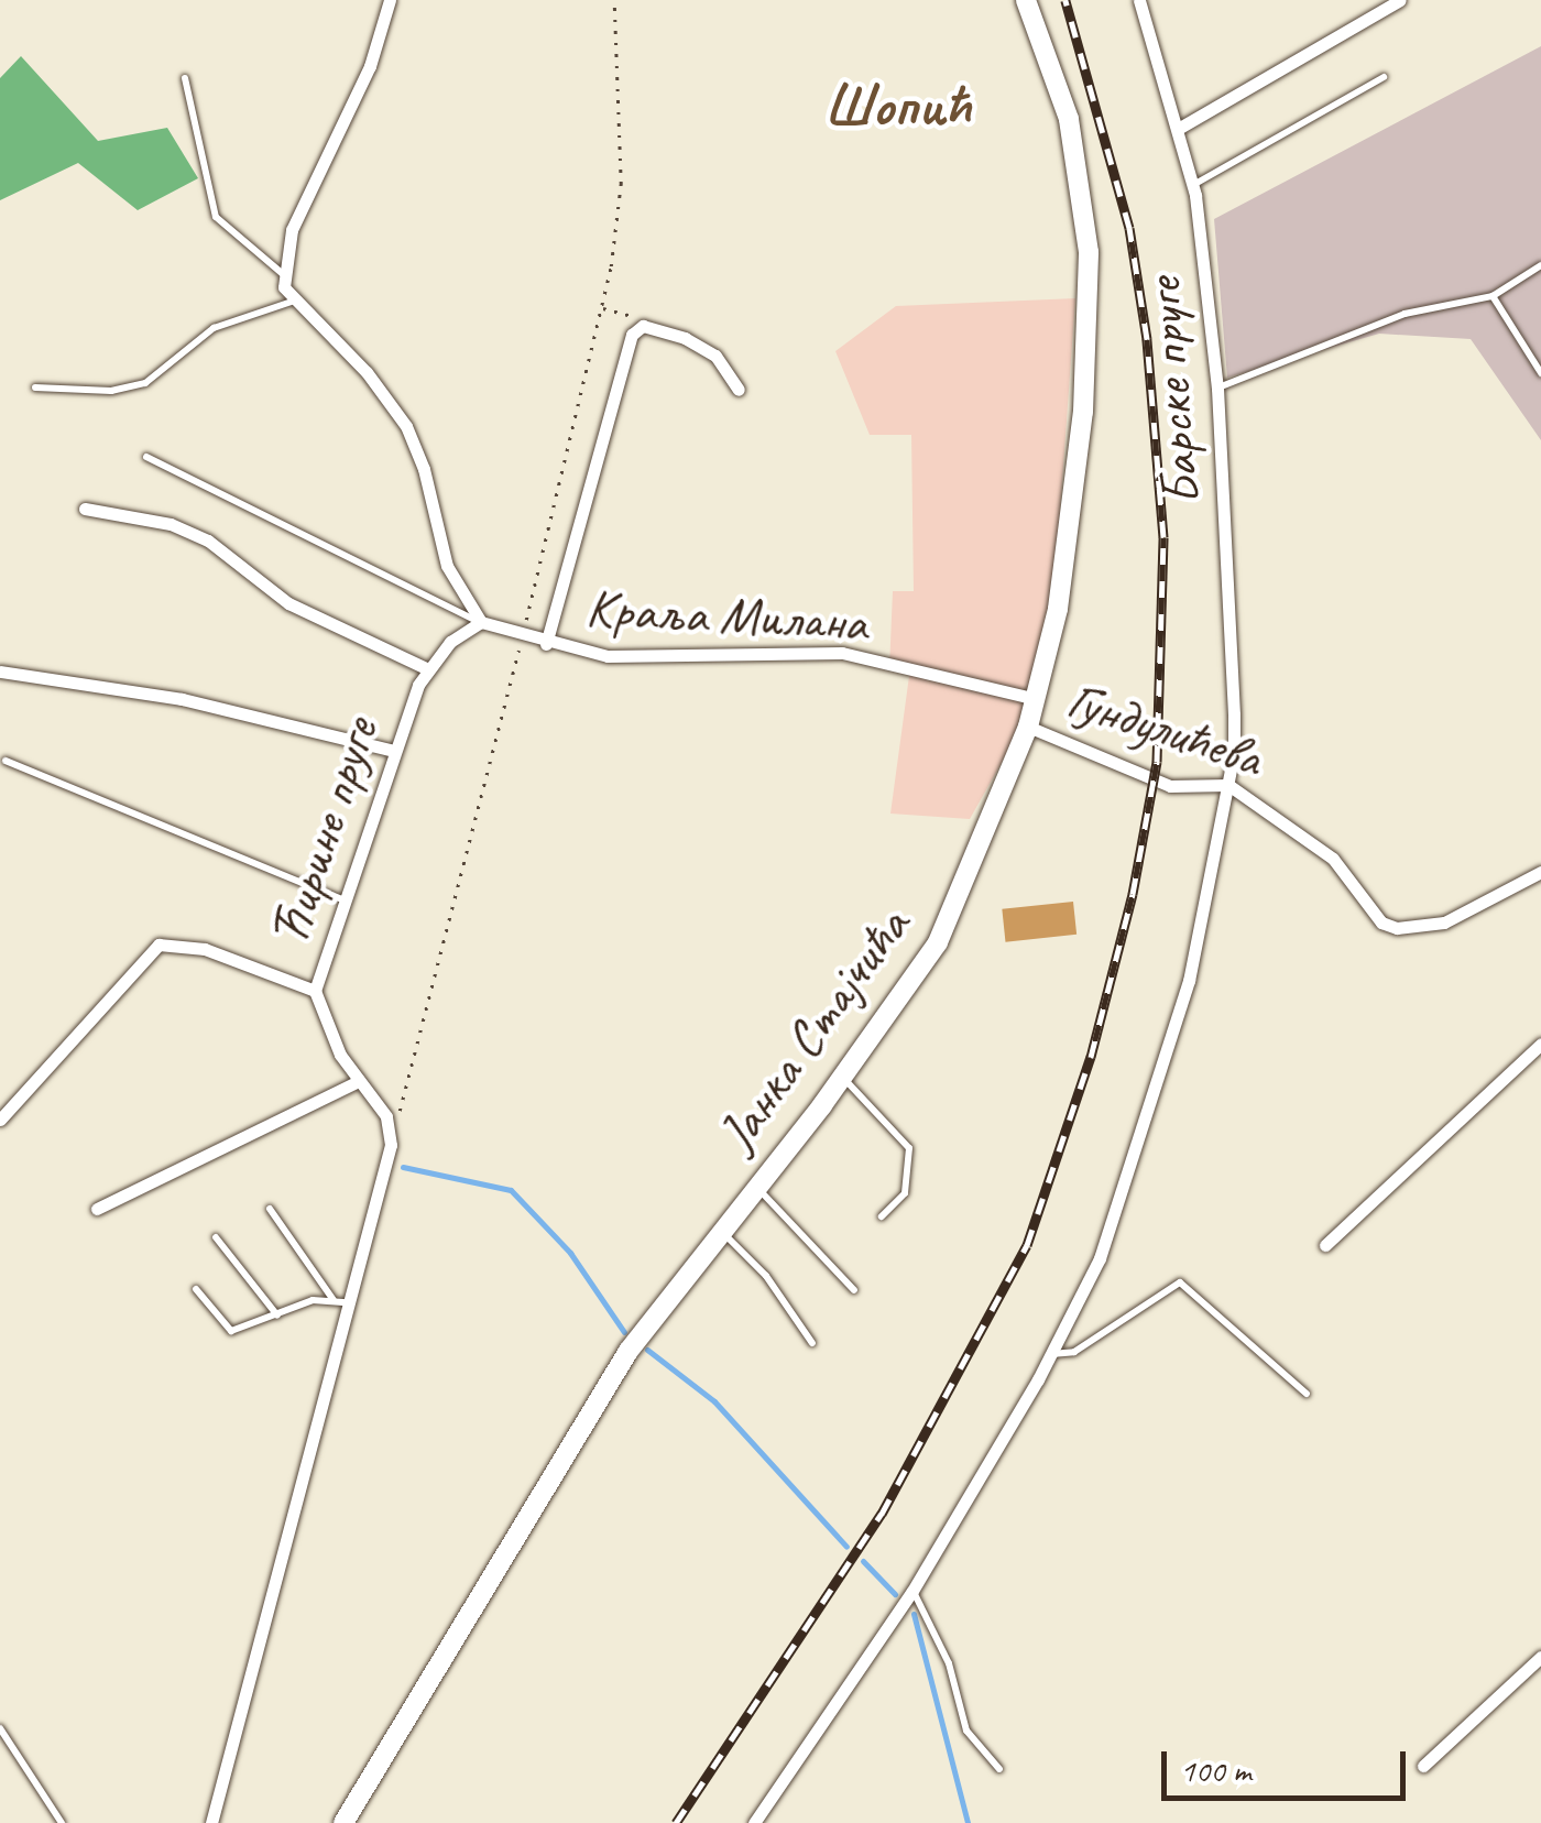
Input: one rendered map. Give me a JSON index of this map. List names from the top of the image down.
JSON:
{
  "streets": {
    "street": [
      "Барске пруге",
      "Краља Милана",
      "Гундулићева",
      "Ћирине пруге",
      "Јанка Стајчића"
    ]
  },
  "crossings": [
    ["Барске пруге", "Гундулићева"],
    ["Краља Милана", "Ћирине пруге"],
    ["Краља Милана", "Јанка Стајчића"],
    ["Гундулићева", "Јанка Стајчића"]
  ],
  "districts": ["Шопић"],
  "scale_bar": "100 m"
}
